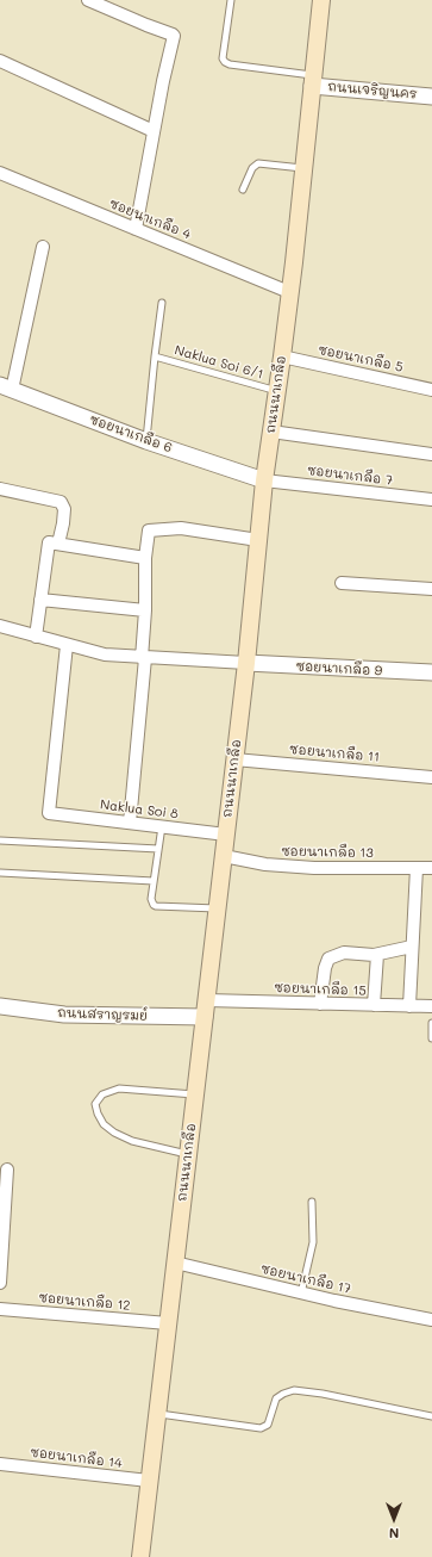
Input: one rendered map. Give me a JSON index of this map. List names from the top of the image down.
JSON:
{
  "streets": {
    "main road": ["ถนนนาเกลือ"],
    "street": [
      "ถนนเจริญนคร",
      "ซอยนาเกลือ 4",
      "ซอยนาเกลือ 5",
      "ซอยนาเกลือ 6",
      "ซอยนาเกลือ 7",
      "ซอยนาเกลือ 9",
      "ซอยนาเกลือ 11",
      "Naklua Soi 8",
      "ซอยนาเกลือ 13",
      "ซอยนาเกลือ 15",
      "ถนนสราญรมย์",
      "ซอยนาเกลือ 17",
      "ซอยนาเกลือ 12",
      "ซอยนาเกลือ 14"
    ],
    "lane": ["Naklua Soi 6/1"]
  },
  "crossings": [
    ["ถนนเจริญนคร", "ถนนนาเกลือ"],
    ["ซอยนาเกลือ 4", "ถนนนาเกลือ"],
    ["ซอยนาเกลือ 5", "ถนนนาเกลือ"],
    ["Naklua Soi 6/1", "ถนนนาเกลือ"],
    ["ถนนนาเกลือ", "ซอยนาเกลือ 6"],
    ["ถนนนาเกลือ", "ซอยนาเกลือ 7"],
    ["ถนนนาเกลือ", "ซอยนาเกลือ 9"],
    ["ถนนนาเกลือ", "ซอยนาเกลือ 11"],
    ["ถนนนาเกลือ", "Naklua Soi 8"],
    ["ถนนนาเกลือ", "ซอยนาเกลือ 13"],
    ["ถนนนาเกลือ", "ซอยนาเกลือ 15"],
    ["ถนนนาเกลือ", "ถนนสราญรมย์"],
    ["ถนนนาเกลือ", "ซอยนาเกลือ 17"],
    ["ถนนนาเกลือ", "ซอยนาเกลือ 12"],
    ["ถนนนาเกลือ", "ซอยนาเกลือ 14"],
    ["ซอยนาเกลือ 6", "ซอยนาเกลือ 7"],
    ["ซอยนาเกลือ 15", "ถนนสราญรมย์"]
  ],
  "north": "bottom"
}
